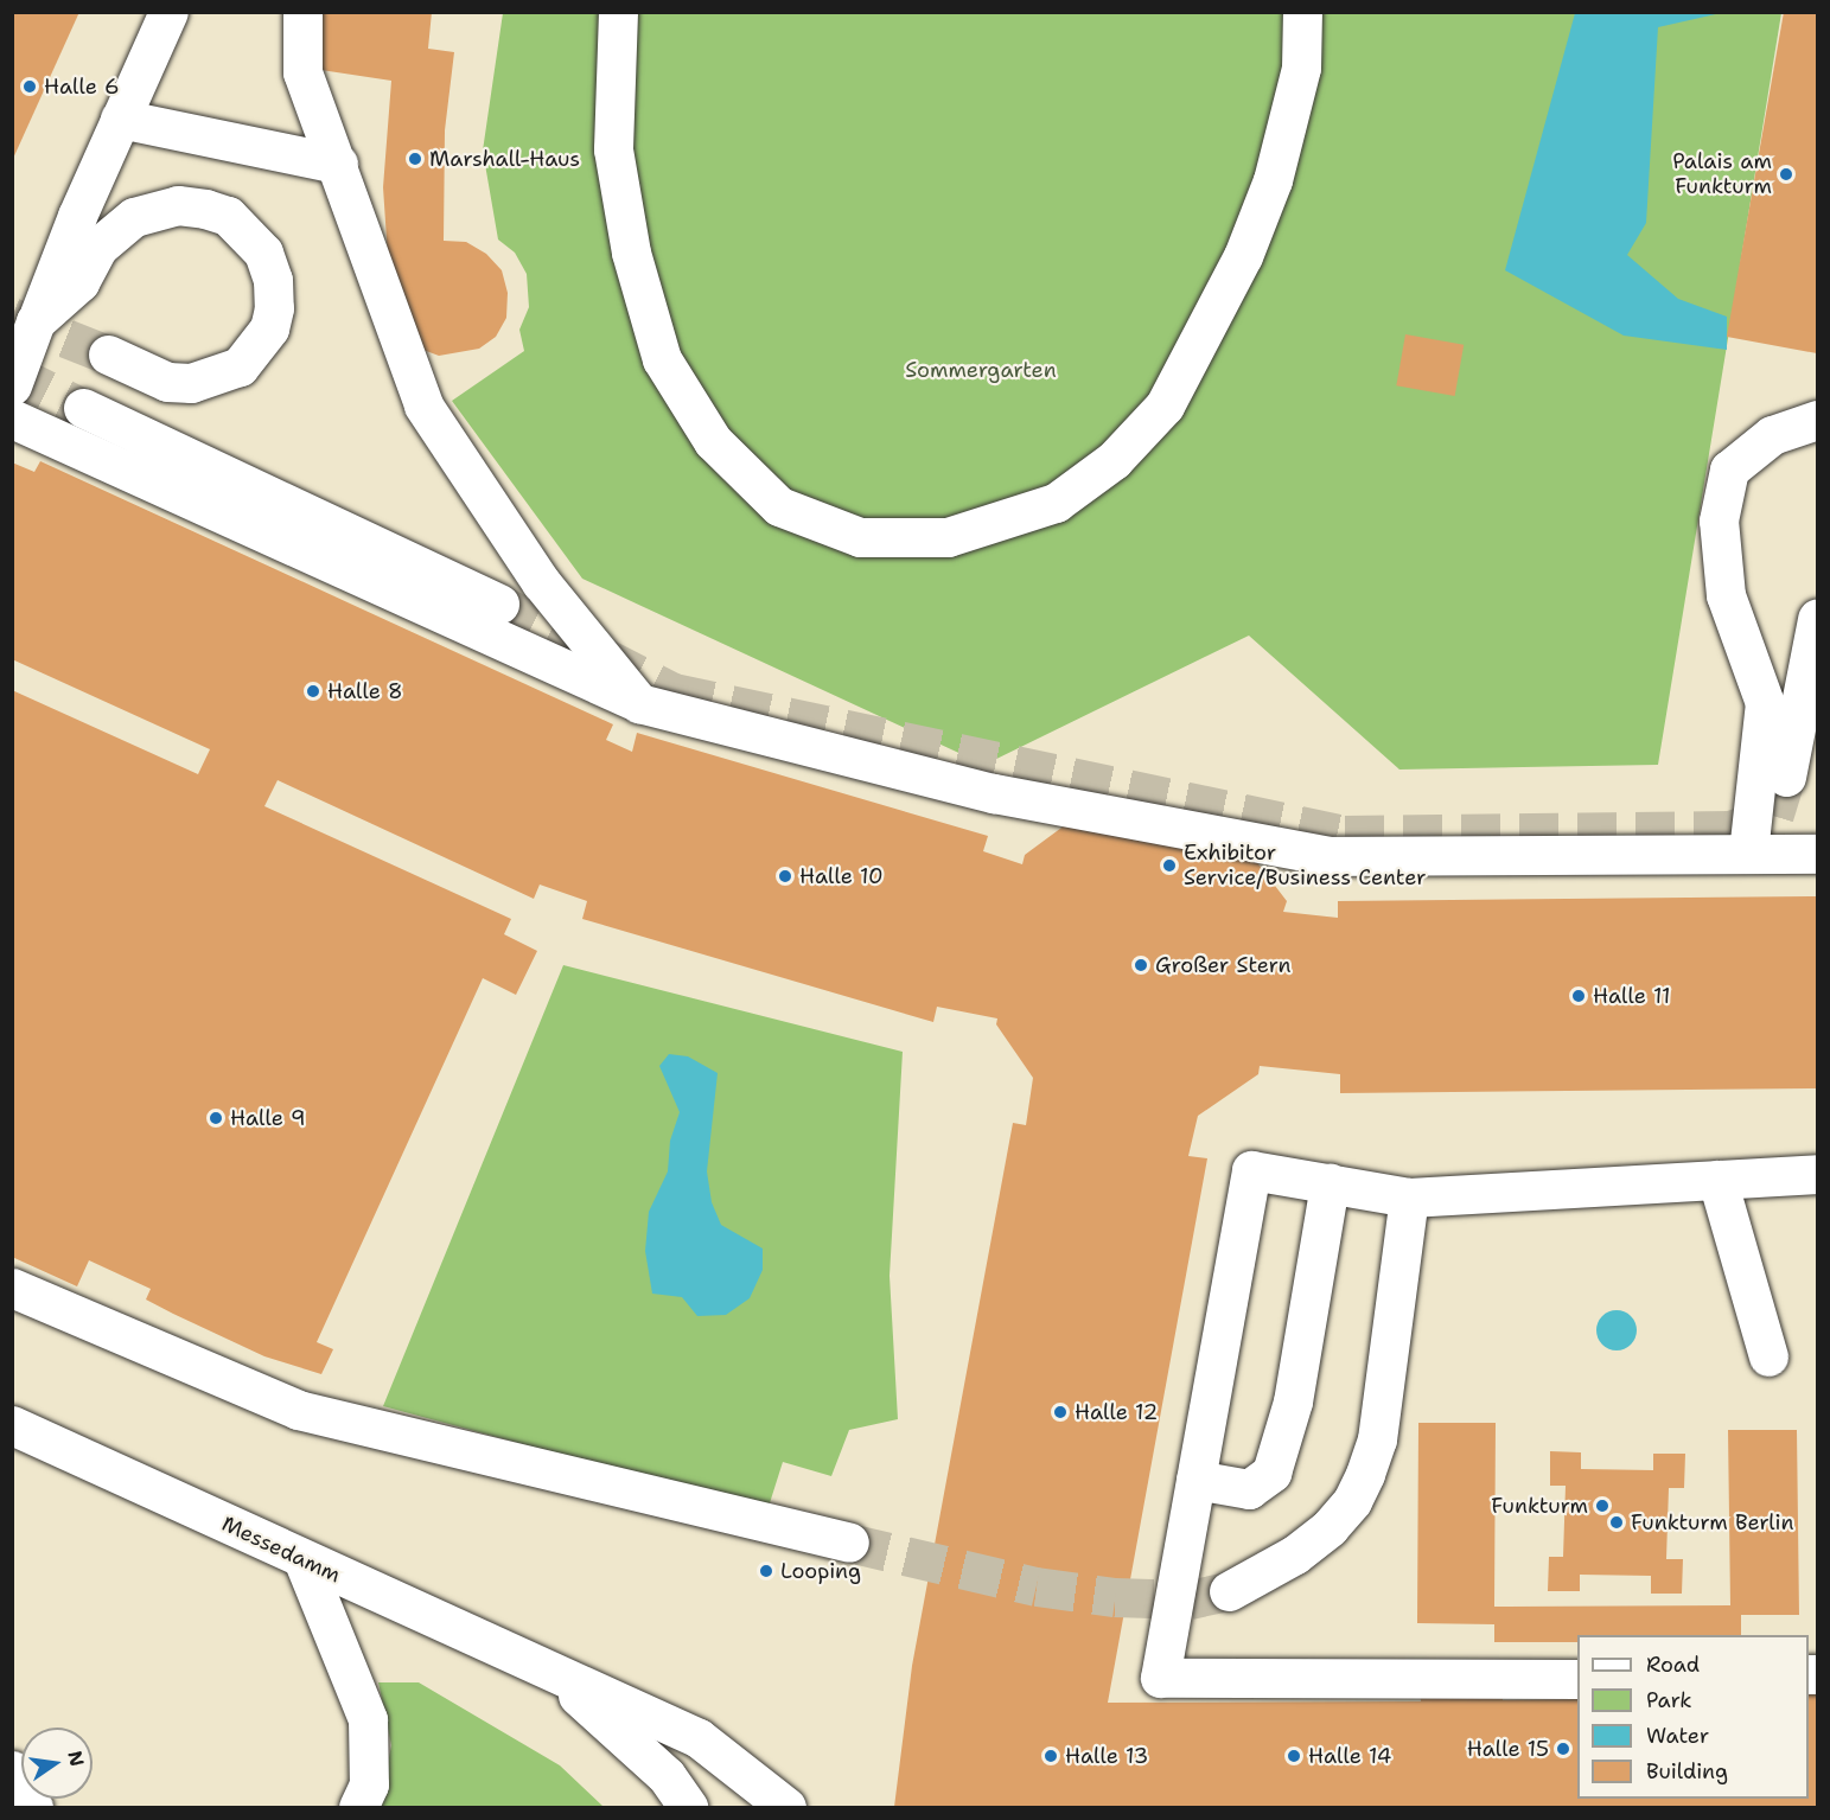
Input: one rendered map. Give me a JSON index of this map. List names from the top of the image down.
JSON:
{
  "streets": {
    "main road": ["Messedamm"]
  },
  "parks": ["Sommergarten"],
  "places": [
    "Halle 6",
    "Marshall-Haus",
    "Palais am Funkturm",
    "Halle 8",
    "Exhibitor Service/Business Center",
    "Halle 10",
    "Großer Stern",
    "Halle 11",
    "Halle 9",
    "Halle 12",
    "Funkturm",
    "Funkturm Berlin",
    "Looping",
    "Halle 15",
    "Halle 13",
    "Halle 14"
  ],
  "legend": [
    "Road",
    "Park",
    "Water",
    "Building"
  ],
  "north": "right"
}
